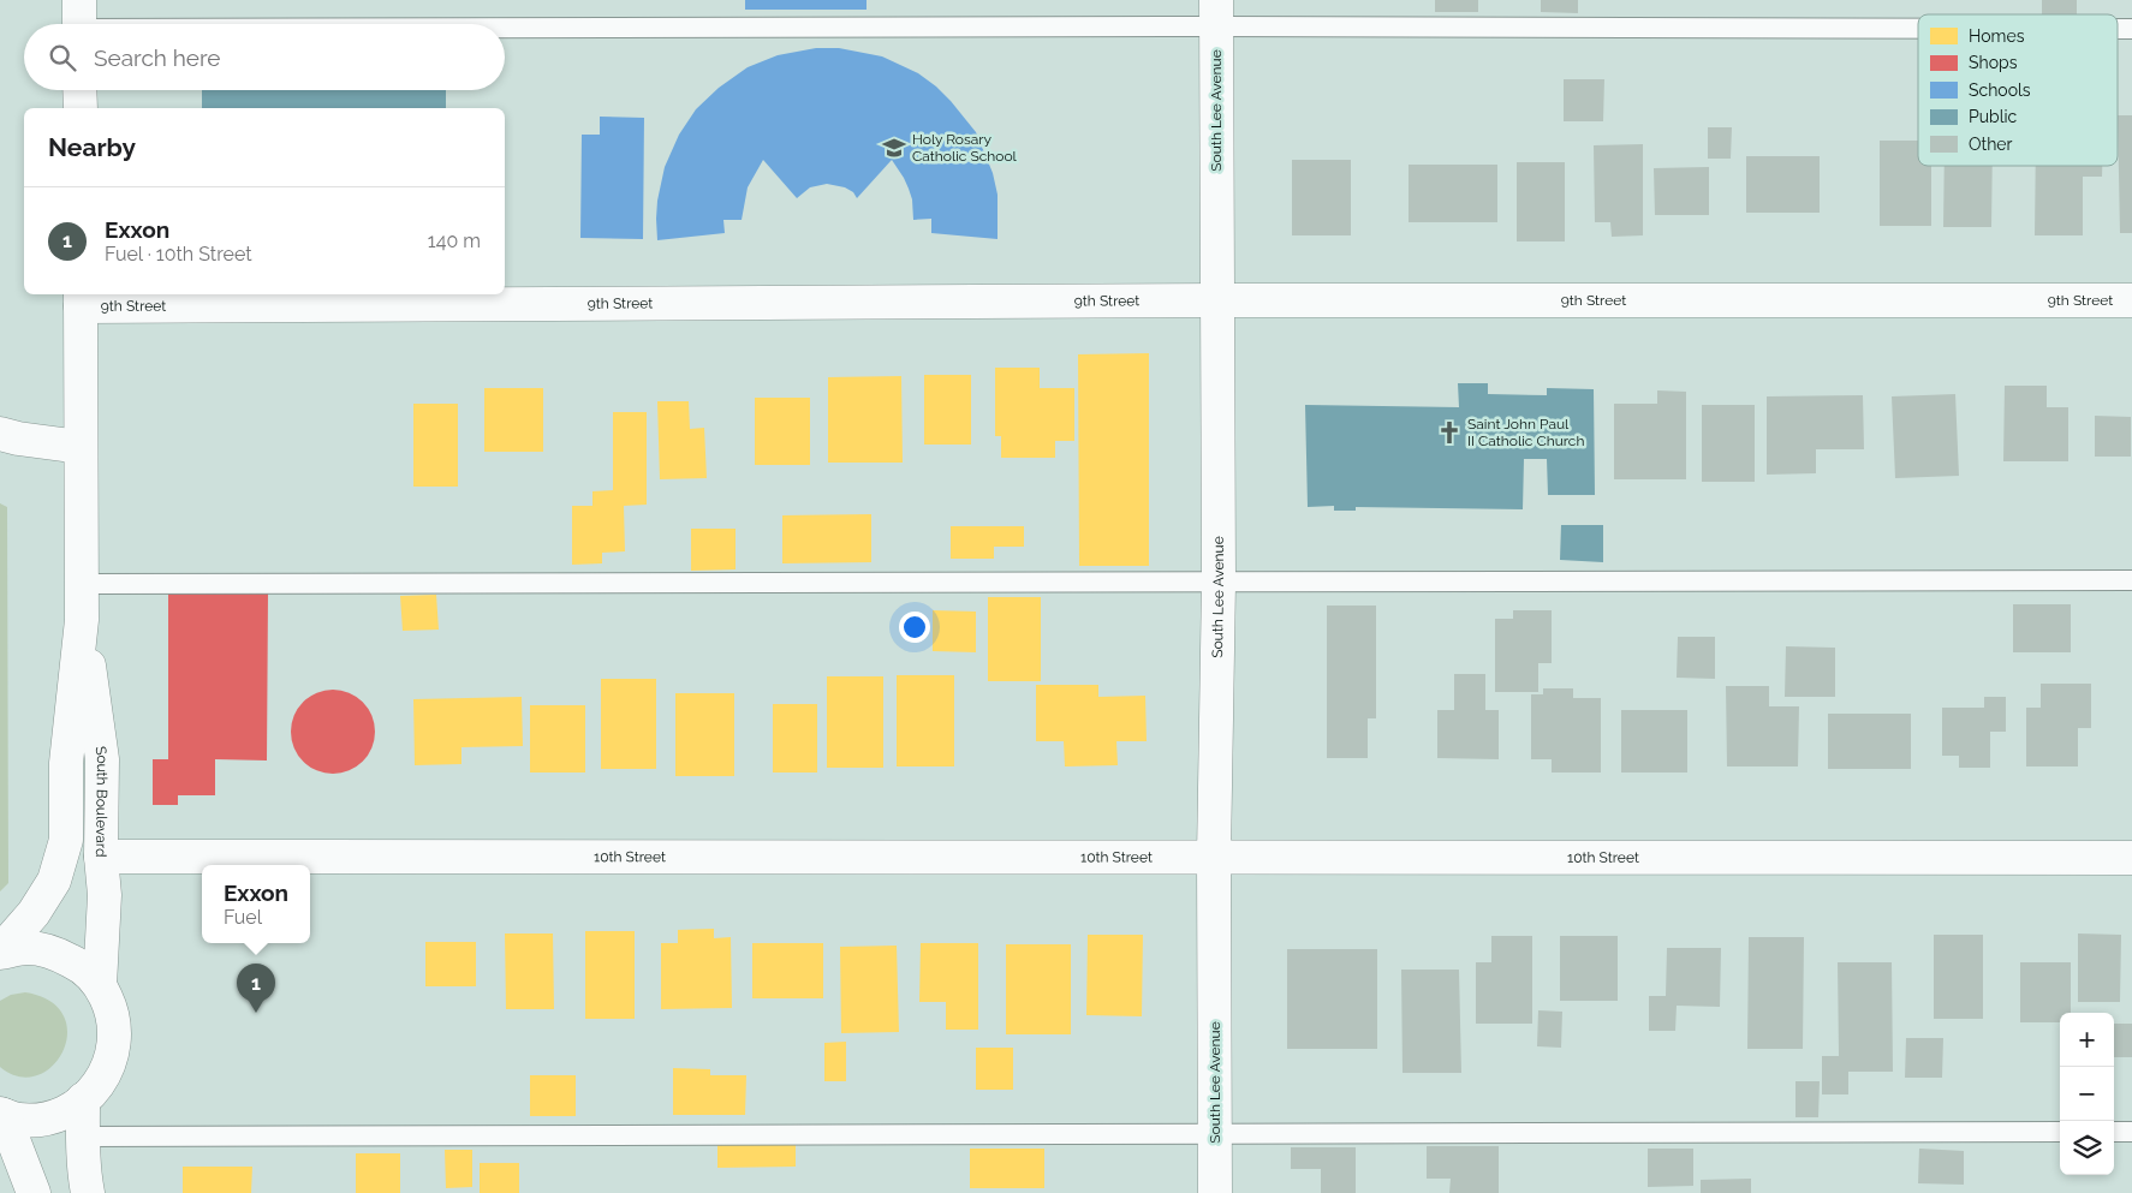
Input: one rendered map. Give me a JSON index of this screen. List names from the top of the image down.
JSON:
{
  "streets": {
    "street": [
      "South Lee Avenue",
      "9th Street",
      "South Boulevard",
      "10th Street"
    ]
  },
  "crossings": [
    ["South Lee Avenue", "9th Street"],
    ["South Lee Avenue", "10th Street"],
    ["9th Street", "South Boulevard"],
    ["South Boulevard", "10th Street"]
  ],
  "places": {
    "school or university": ["Holy Rosary Catholic School"],
    "church": ["Saint John Paul II Catholic Church"]
  },
  "legend": [
    "Homes",
    "Shops",
    "Schools",
    "Public",
    "Other"
  ],
  "page": {
    "search": "Search here",
    "heading": "Nearby",
    "list": [
      {
        "mark": "1",
        "name": "Exxon",
        "note": "Fuel · 10th Street",
        "value": "140 m"
      }
    ],
    "popup": ["Exxon", "Fuel"],
    "pins": "1",
    "map_buttons": ["+", "−"]
  }
}
